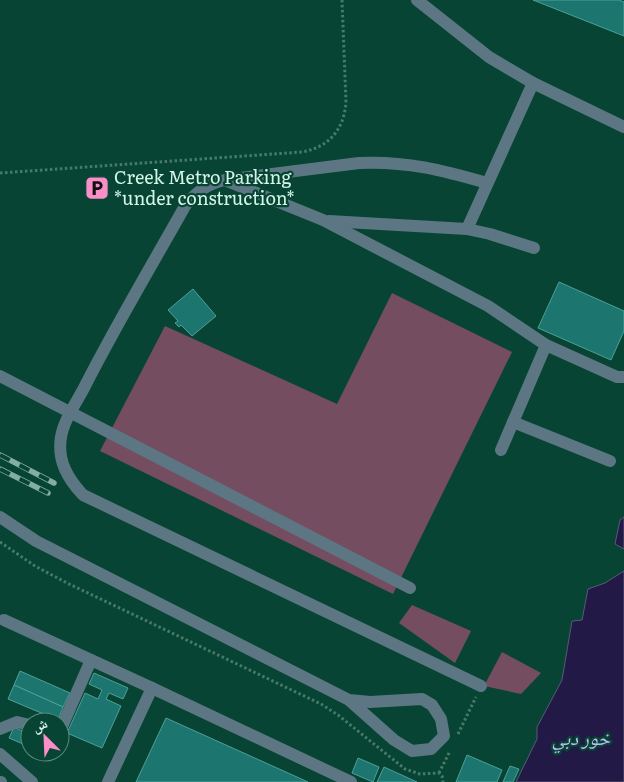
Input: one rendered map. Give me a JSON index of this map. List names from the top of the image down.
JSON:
{
  "water": ["خور دبي"],
  "places": {
    "parking": ["Creek Metro Parking *under construction*"]
  },
  "north": "top left"
}
